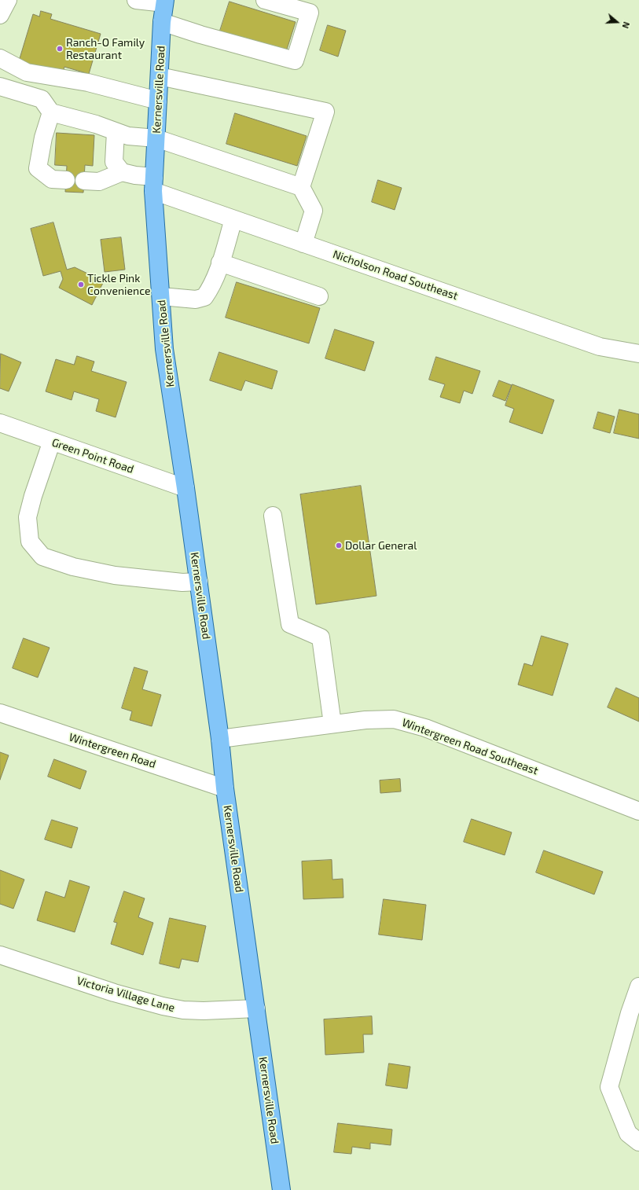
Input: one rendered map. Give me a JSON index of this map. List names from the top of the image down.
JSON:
{
  "streets": {
    "main road": ["Kernersville Road"],
    "street": [
      "Nicholson Road Southeast",
      "Green Point Road",
      "Wintergreen Road Southeast",
      "Wintergreen Road",
      "Victoria Village Lane"
    ]
  },
  "crossings": [
    ["Kernersville Road", "Nicholson Road Southeast"],
    ["Kernersville Road", "Green Point Road"],
    ["Kernersville Road", "Wintergreen Road Southeast"],
    ["Kernersville Road", "Wintergreen Road"],
    ["Kernersville Road", "Victoria Village Lane"]
  ],
  "places": ["Ranch-O Family Restaurant", "Tickle Pink Convenience", "Dollar General"],
  "north": "right"
}
